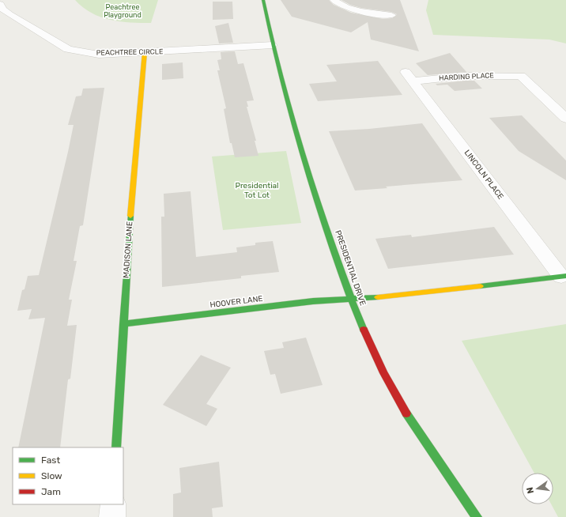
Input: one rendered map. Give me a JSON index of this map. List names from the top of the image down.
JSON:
{
  "streets": {
    "street": [
      "PEACHTREE CIRCLE",
      "HARDING PLACE",
      "LINCOLN PLACE",
      "MADISON LANE",
      "PRESIDENTIAL DRIVE",
      "HOOVER LANE"
    ]
  },
  "crossings": [
    ["PEACHTREE CIRCLE", "MADISON LANE"],
    ["PEACHTREE CIRCLE", "PRESIDENTIAL DRIVE"],
    ["HARDING PLACE", "LINCOLN PLACE"],
    ["LINCOLN PLACE", "PRESIDENTIAL DRIVE"],
    ["LINCOLN PLACE", "HOOVER LANE"],
    ["MADISON LANE", "HOOVER LANE"],
    ["PRESIDENTIAL DRIVE", "HOOVER LANE"]
  ],
  "parks": ["Peachtree Playground", "Presidential Tot Lot"],
  "legend": ["Fast", "Slow", "Jam"],
  "north": "left"
}
